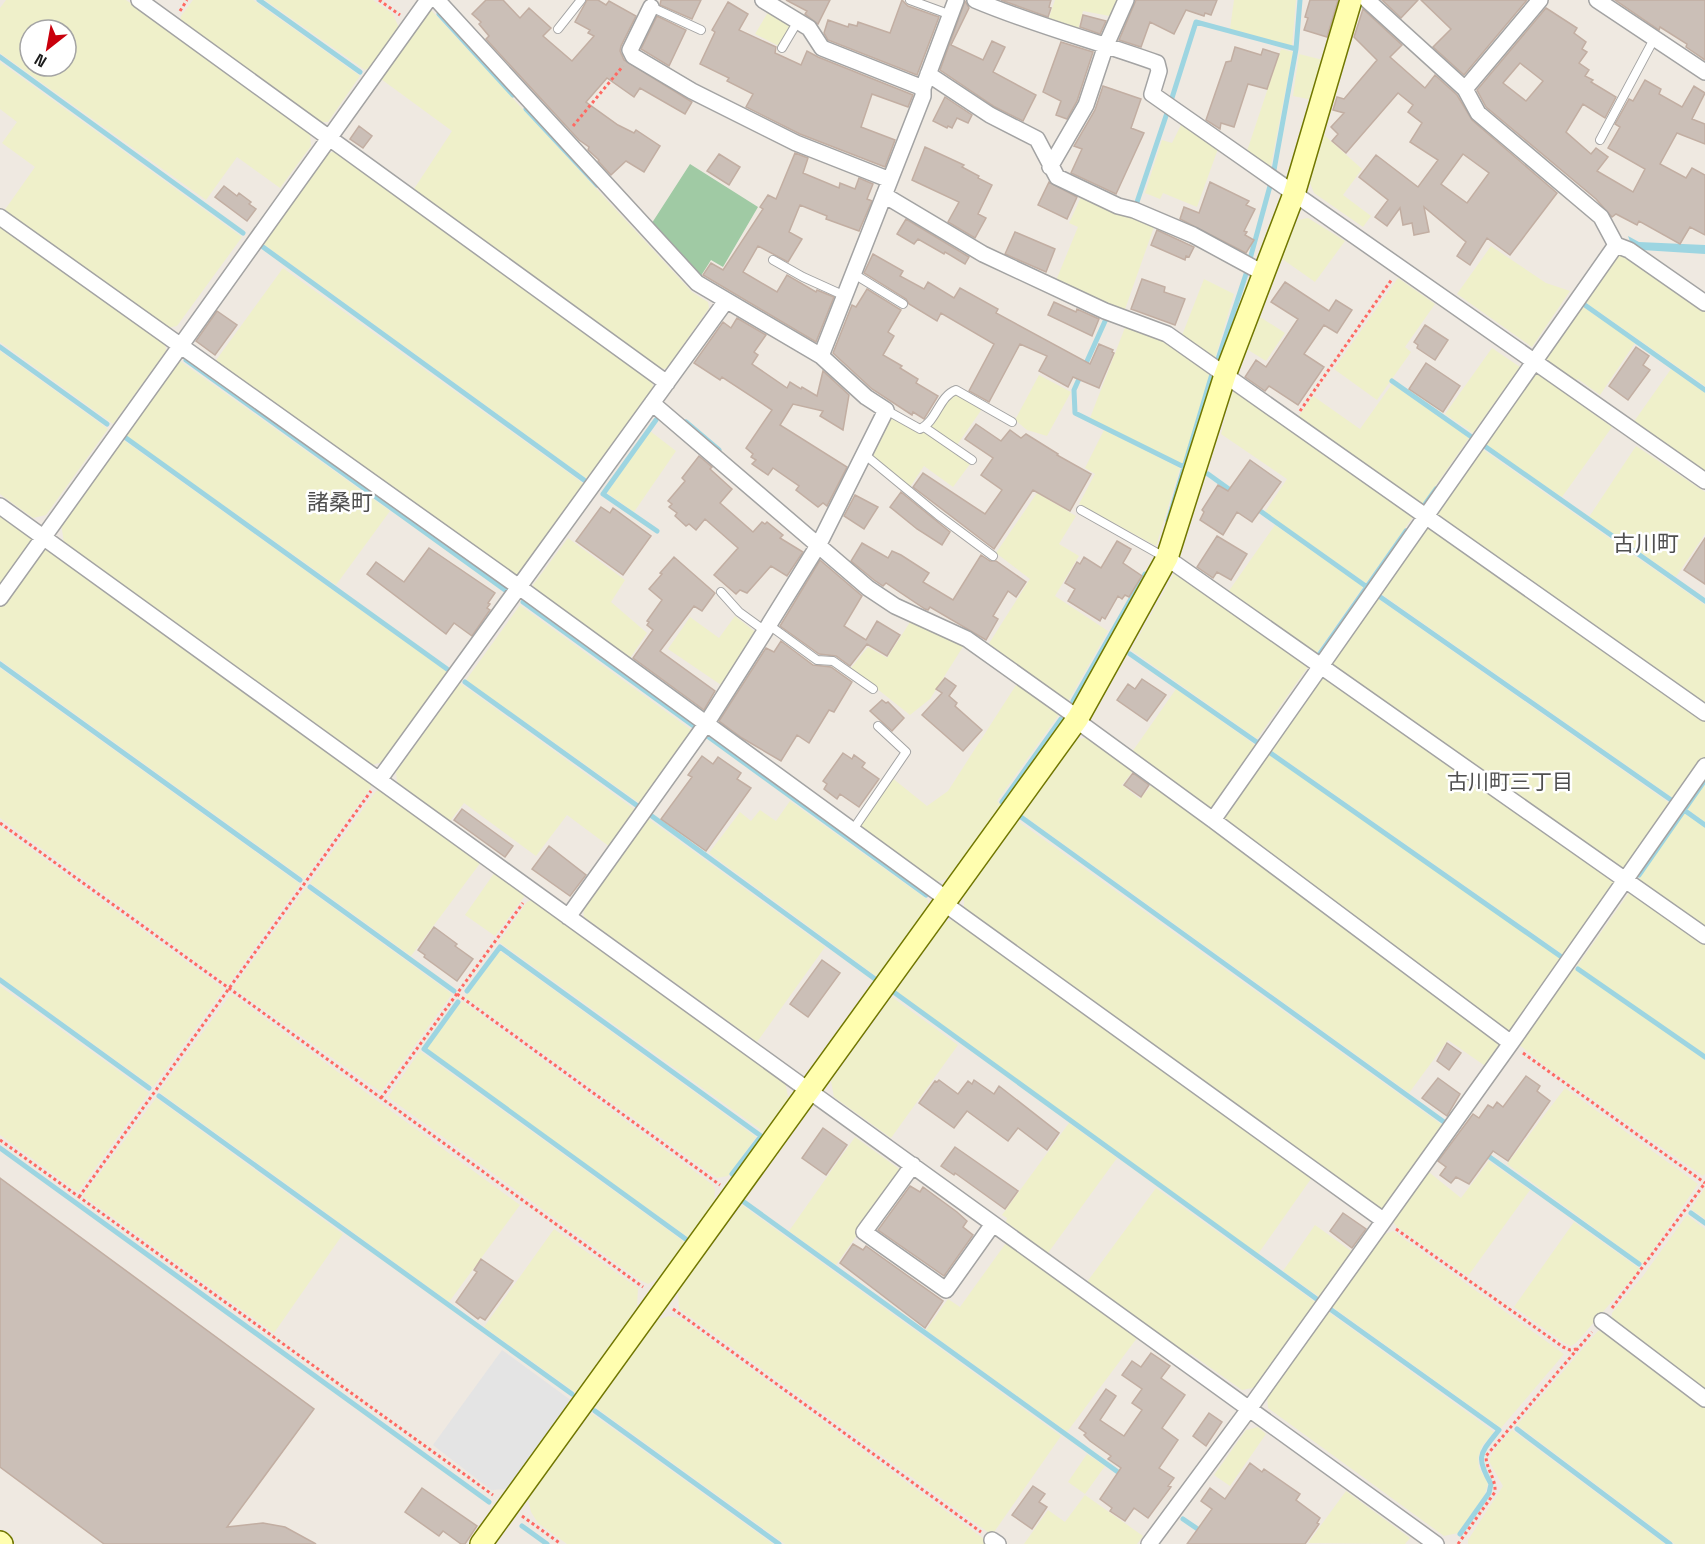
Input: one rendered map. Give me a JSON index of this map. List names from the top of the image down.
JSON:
{
  "districts": ["諸桑町", "古川町", "古川町三丁目"],
  "north": "bottom left"
}
